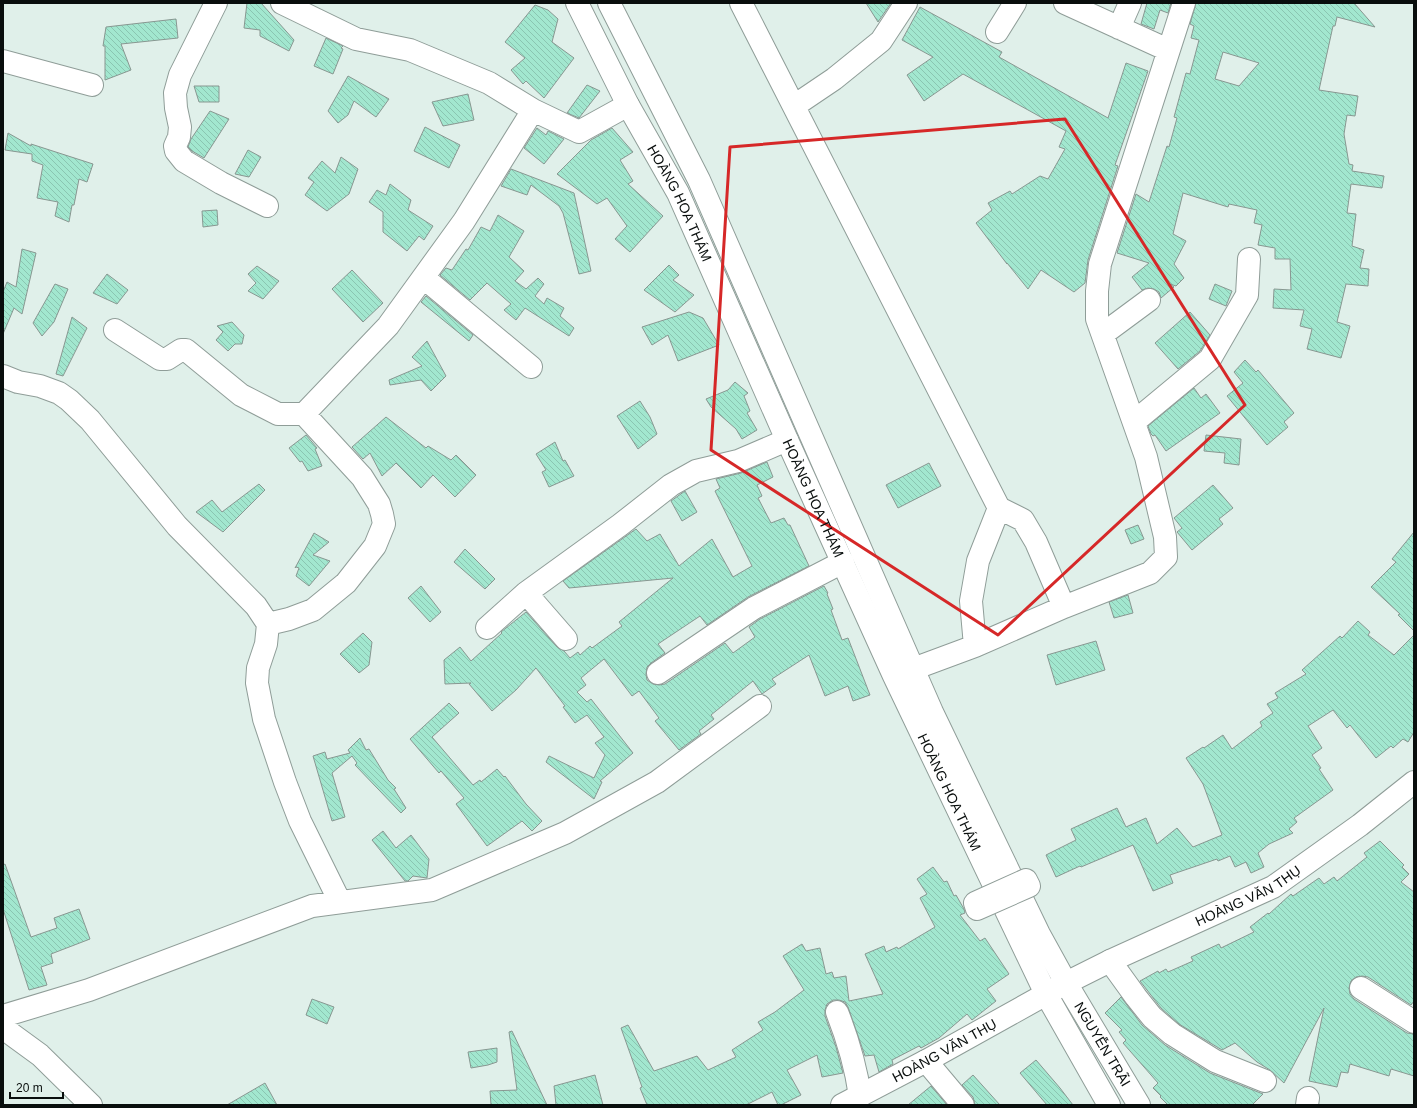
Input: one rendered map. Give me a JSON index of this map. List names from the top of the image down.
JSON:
{
  "streets": {
    "street": ["HOÀNG HOA THÁM", "HOÀNG VĂN THỤ", "NGUYỄN TRÃI"]
  },
  "crossings": [
    ["HOÀNG HOA THÁM", "HOÀNG VĂN THỤ"],
    ["HOÀNG HOA THÁM", "NGUYỄN TRÃI"],
    ["HOÀNG VĂN THỤ", "NGUYỄN TRÃI"]
  ],
  "scale_bar": "20 m"
}
